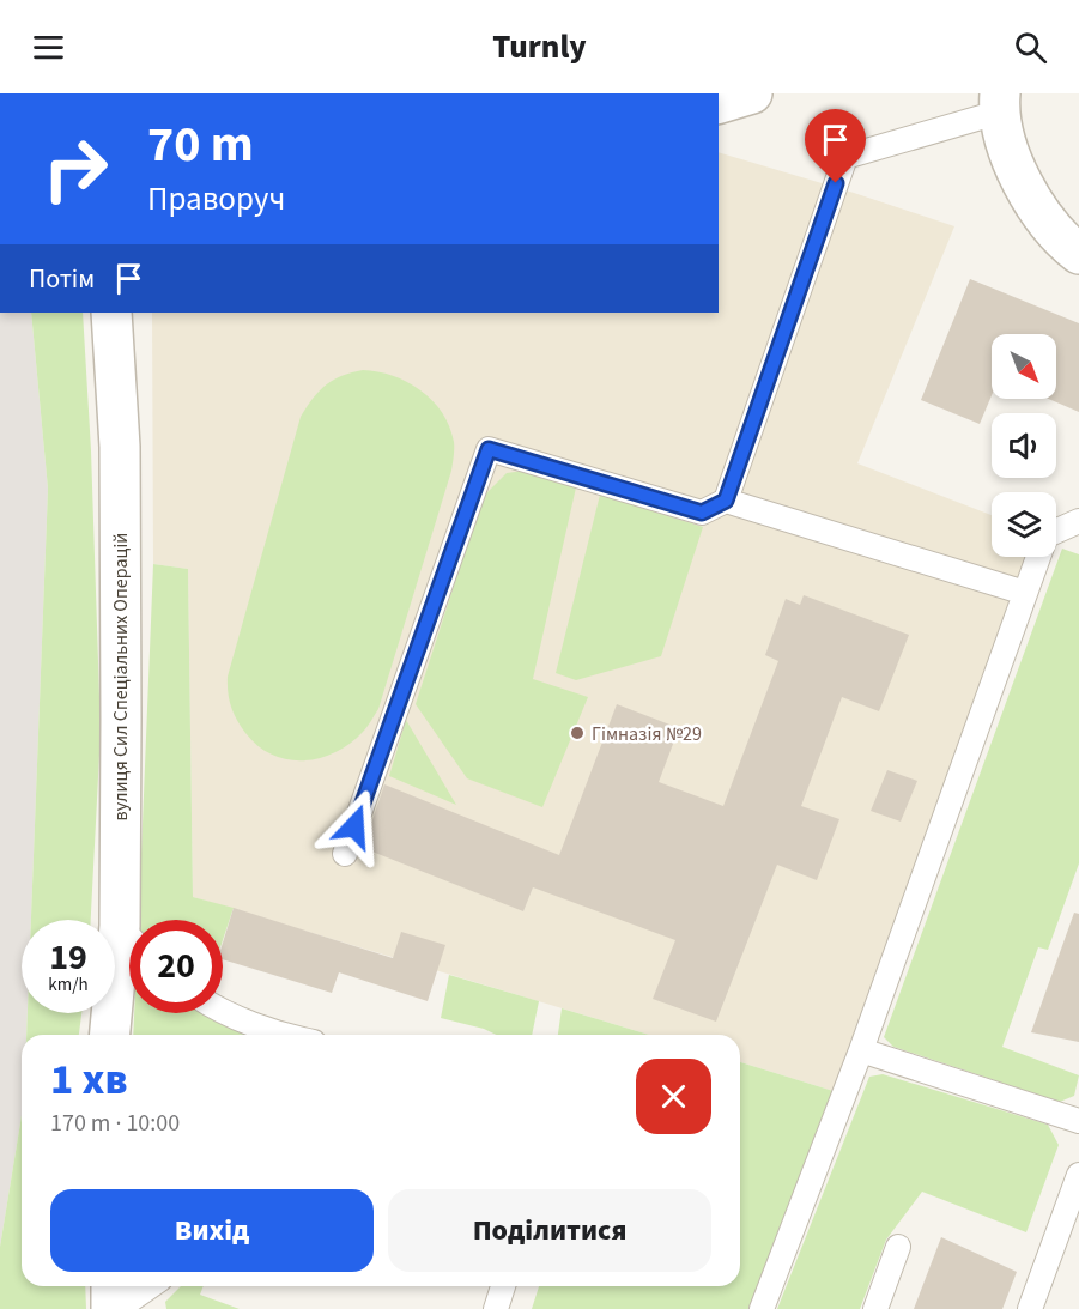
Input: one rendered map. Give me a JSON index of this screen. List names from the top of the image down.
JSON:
{
  "streets": {
    "street": ["вулиця Сил Спеціальних Операцій"]
  },
  "places": ["Гімназія №29"],
  "north": "bottom right",
  "page": {
    "header": "Turnly",
    "turn": ["70 m", "Праворуч"],
    "then": "Потім",
    "speed": "19 km/h",
    "limit": "20",
    "heading": ["1 хв", "170 m · 10:00"],
    "buttons": ["Вихід", "Поділитися"]
  }
}
